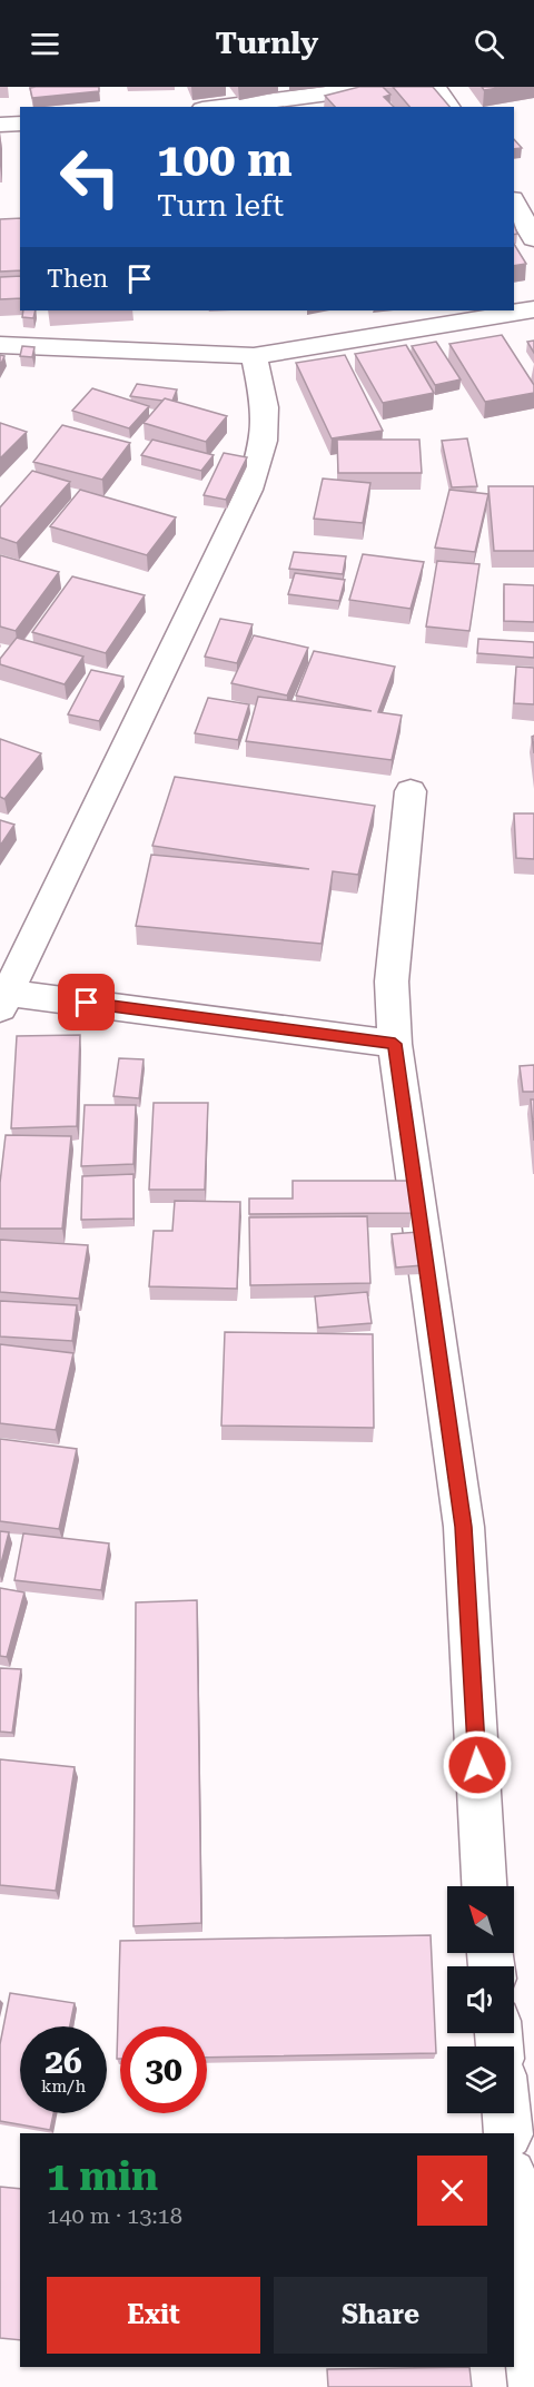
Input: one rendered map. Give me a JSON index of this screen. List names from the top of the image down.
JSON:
{
  "north": "top left",
  "page": {
    "header": "Turnly",
    "turn": ["100 m", "Turn left"],
    "then": "Then",
    "speed": "26 km/h",
    "limit": "30",
    "heading": ["1 min", "140 m · 13:18"],
    "buttons": ["Exit", "Share"]
  }
}
